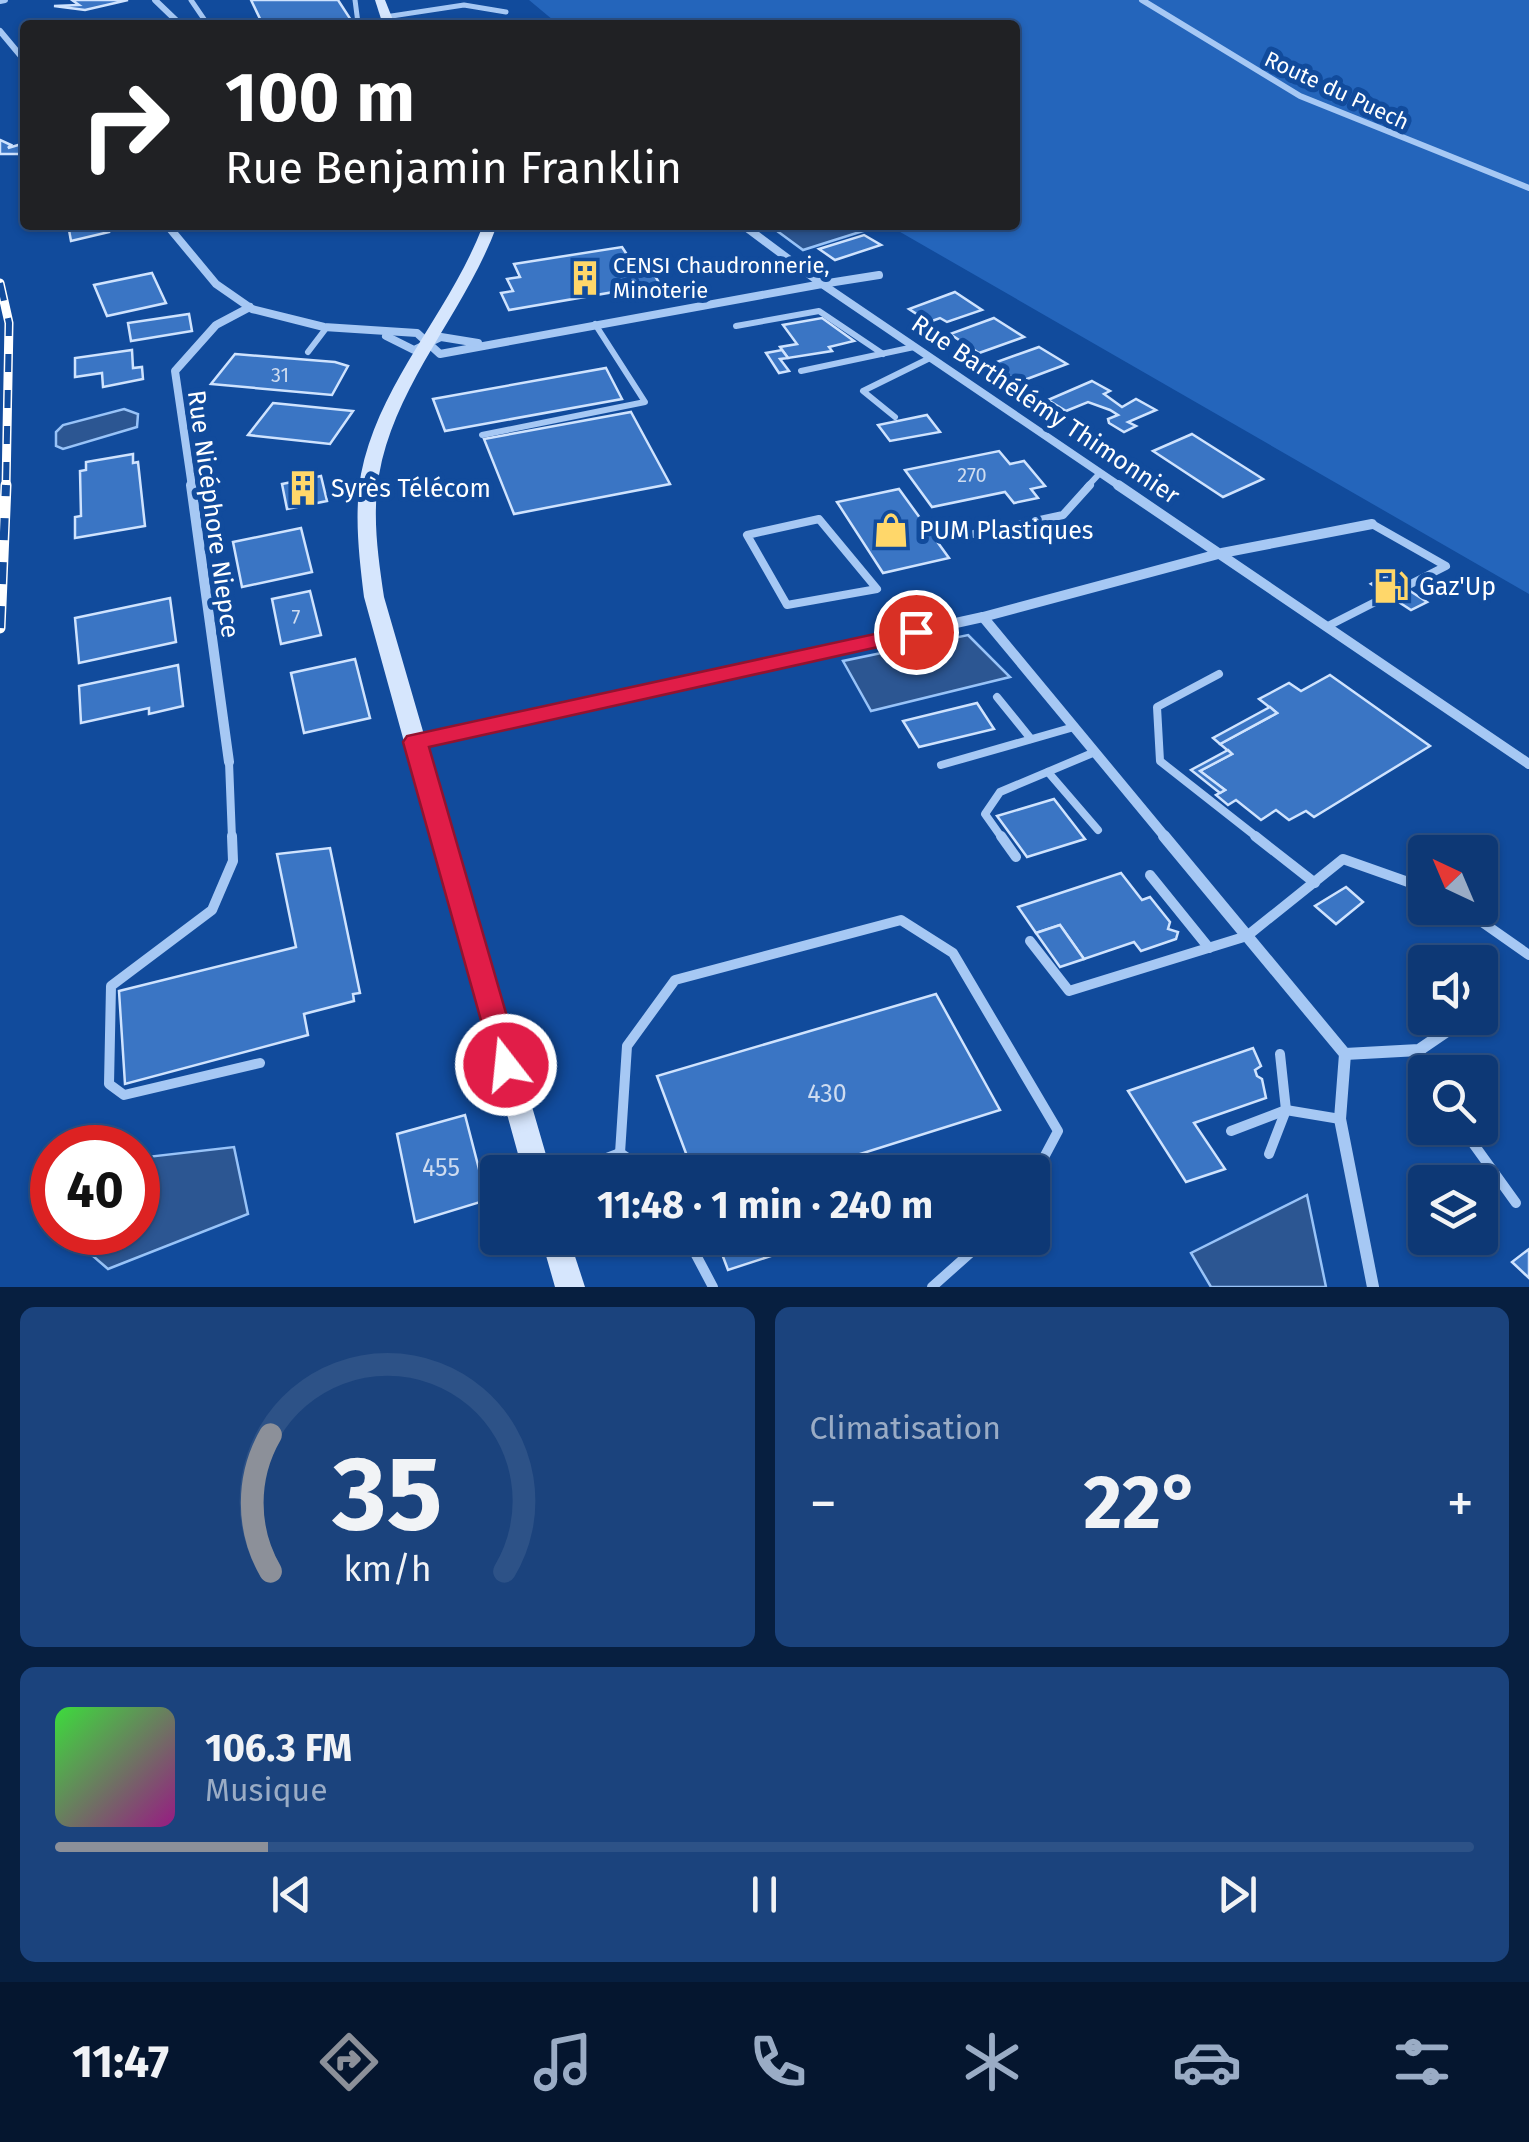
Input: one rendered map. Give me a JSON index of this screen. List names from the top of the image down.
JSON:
{
  "streets": {
    "street": ["Route du Puech", "Rue Barthélémy Thimonnier", "Rue Nicéphore Niepce"]
  },
  "places": {
    "building": ["CENSI Chaudronnerie, Minoterie", "Syrès Télécom"],
    "shop": ["PUM Plastiques"],
    "fuel station": ["Gaz'Up"]
  },
  "house_numbers": [
    "31",
    "270",
    "7",
    "430",
    "455"
  ],
  "north": "top left",
  "page": {
    "turn": ["100 m", "Rue Benjamin Franklin"],
    "limit": "40",
    "trip": "11:48 · 1 min · 240 m",
    "tile": "Climatisation",
    "heat": ["−", "22°", "+"],
    "song": ["106.3 FM", "Musique"],
    "tabs": "11:47",
    "gauge": ["35", "km/h"]
  }
}
